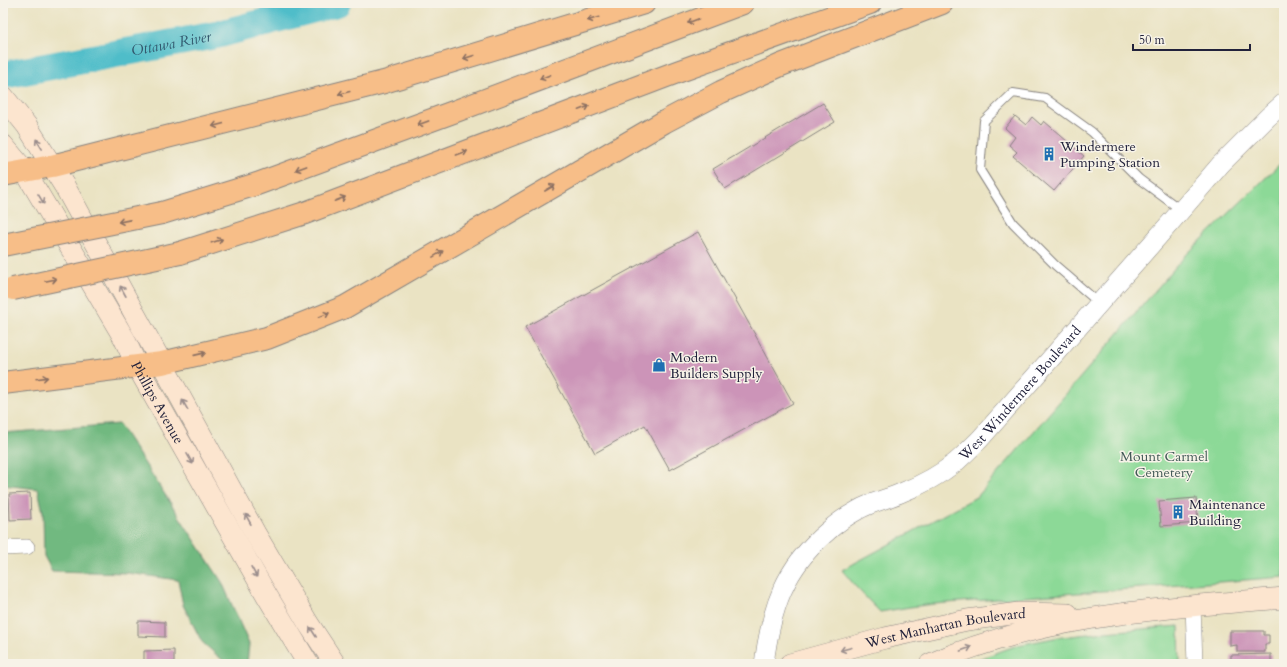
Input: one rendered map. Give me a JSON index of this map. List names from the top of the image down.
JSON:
{
  "streets": {
    "main road": ["Phillips Avenue", "West Manhattan Boulevard"],
    "street": ["West Windermere Boulevard"]
  },
  "water": ["Ottawa River"],
  "parks": ["Mount Carmel Cemetery"],
  "places": {
    "building": ["Windermere Pumping Station", "Maintenance Building"],
    "shop": ["Modern Builders Supply"]
  },
  "scale_bar": "50 m"
}
